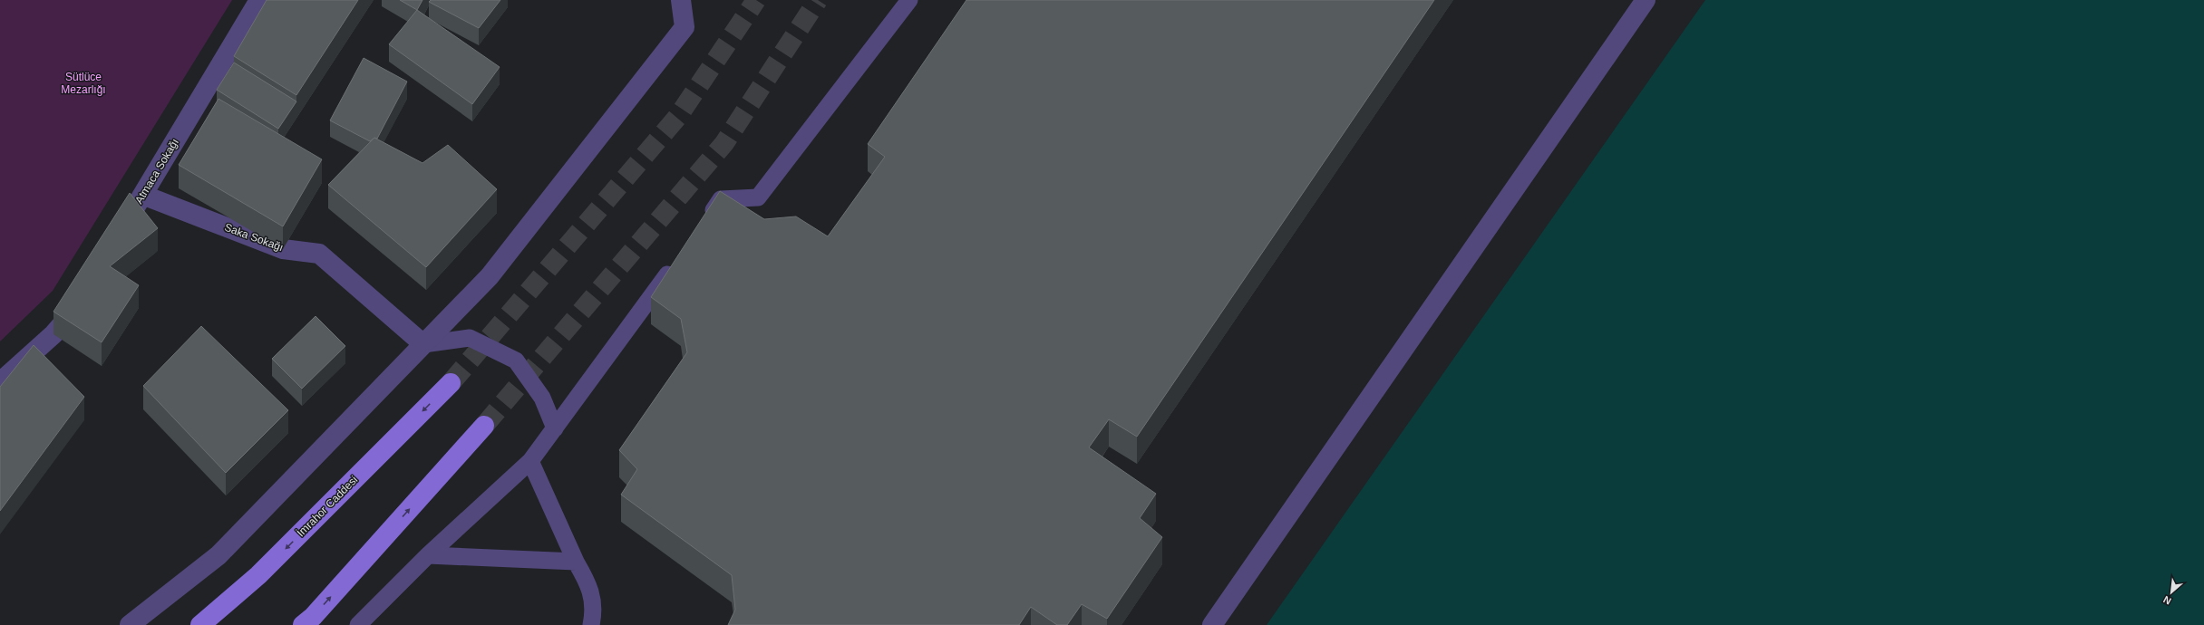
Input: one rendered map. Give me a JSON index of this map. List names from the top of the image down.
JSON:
{
  "streets": {
    "main road": ["İmrahor Caddesi"],
    "street": ["Atmaca Sokağı", "Saka Sokağı"]
  },
  "crossings": [
    ["Atmaca Sokağı", "Saka Sokağı"]
  ],
  "parks": ["Sütlüce Mezarlığı"],
  "north": "bottom left"
}
